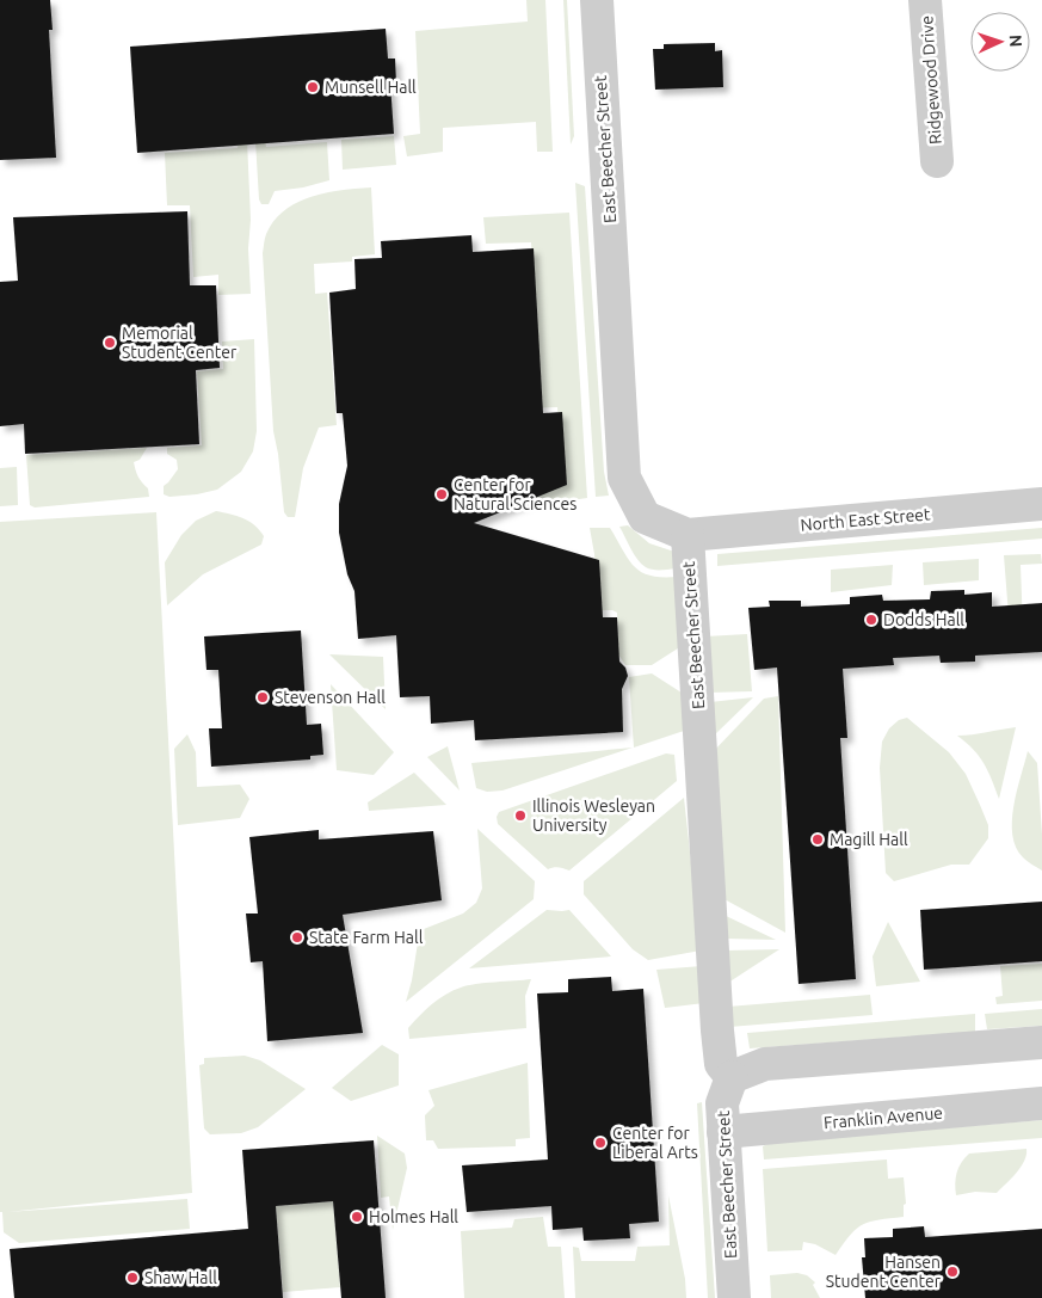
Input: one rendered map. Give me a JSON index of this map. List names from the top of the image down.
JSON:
{
  "streets": {
    "street": [
      "Ridgewood Drive",
      "East Beecher Street",
      "North East Street",
      "Franklin Avenue"
    ]
  },
  "crossings": [
    ["East Beecher Street", "North East Street"],
    ["East Beecher Street", "Franklin Avenue"]
  ],
  "places": [
    "Munsell Hall",
    "Memorial Student Center",
    "Center for Natural Sciences",
    "Dodds Hall",
    "Stevenson Hall",
    "Illinois Wesleyan University",
    "Magill Hall",
    "State Farm Hall",
    "Center for Liberal Arts",
    "Holmes Hall",
    "Hansen Student Center",
    "Shaw Hall"
  ],
  "north": "right"
}
